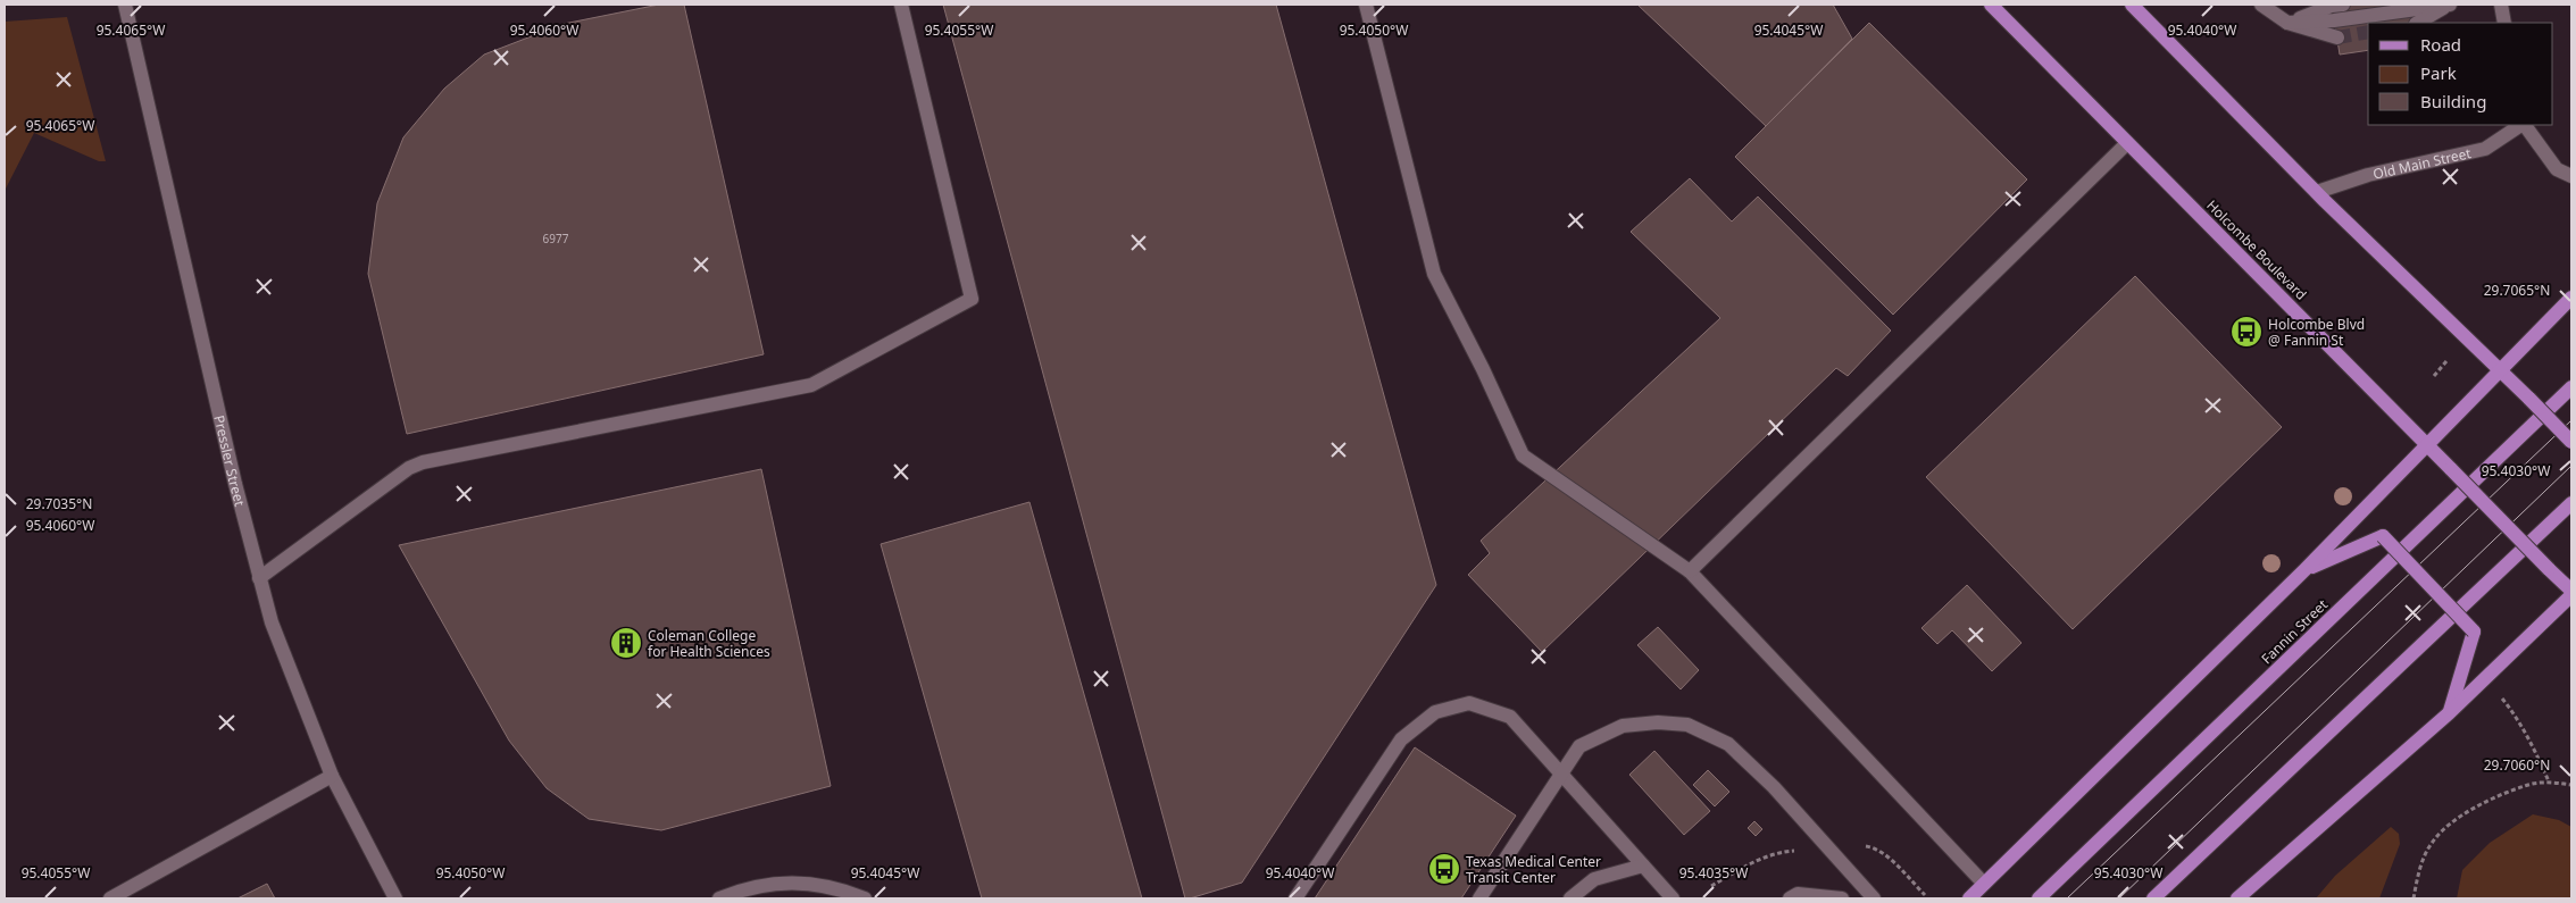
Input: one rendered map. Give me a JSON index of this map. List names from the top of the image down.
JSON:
{
  "streets": {
    "main road": ["Holcombe Boulevard", "Fannin Street"],
    "street": ["Old Main Street", "Pressler Street"]
  },
  "places": {
    "bus stop": ["Holcombe Blvd @ Fannin St", "Texas Medical Center Transit Center"],
    "building": ["Coleman College for Health Sciences"]
  },
  "house_numbers": ["6977"],
  "legend": ["Road", "Park", "Building"],
  "coordinates": [
    "95.4065°W",
    "95.4060°W",
    "95.4055°W",
    "95.4050°W",
    "95.4045°W",
    "95.4040°W",
    "29.7065°N",
    "95.4030°W",
    "29.7035°N",
    "29.7060°N",
    "95.4035°W"
  ]
}
